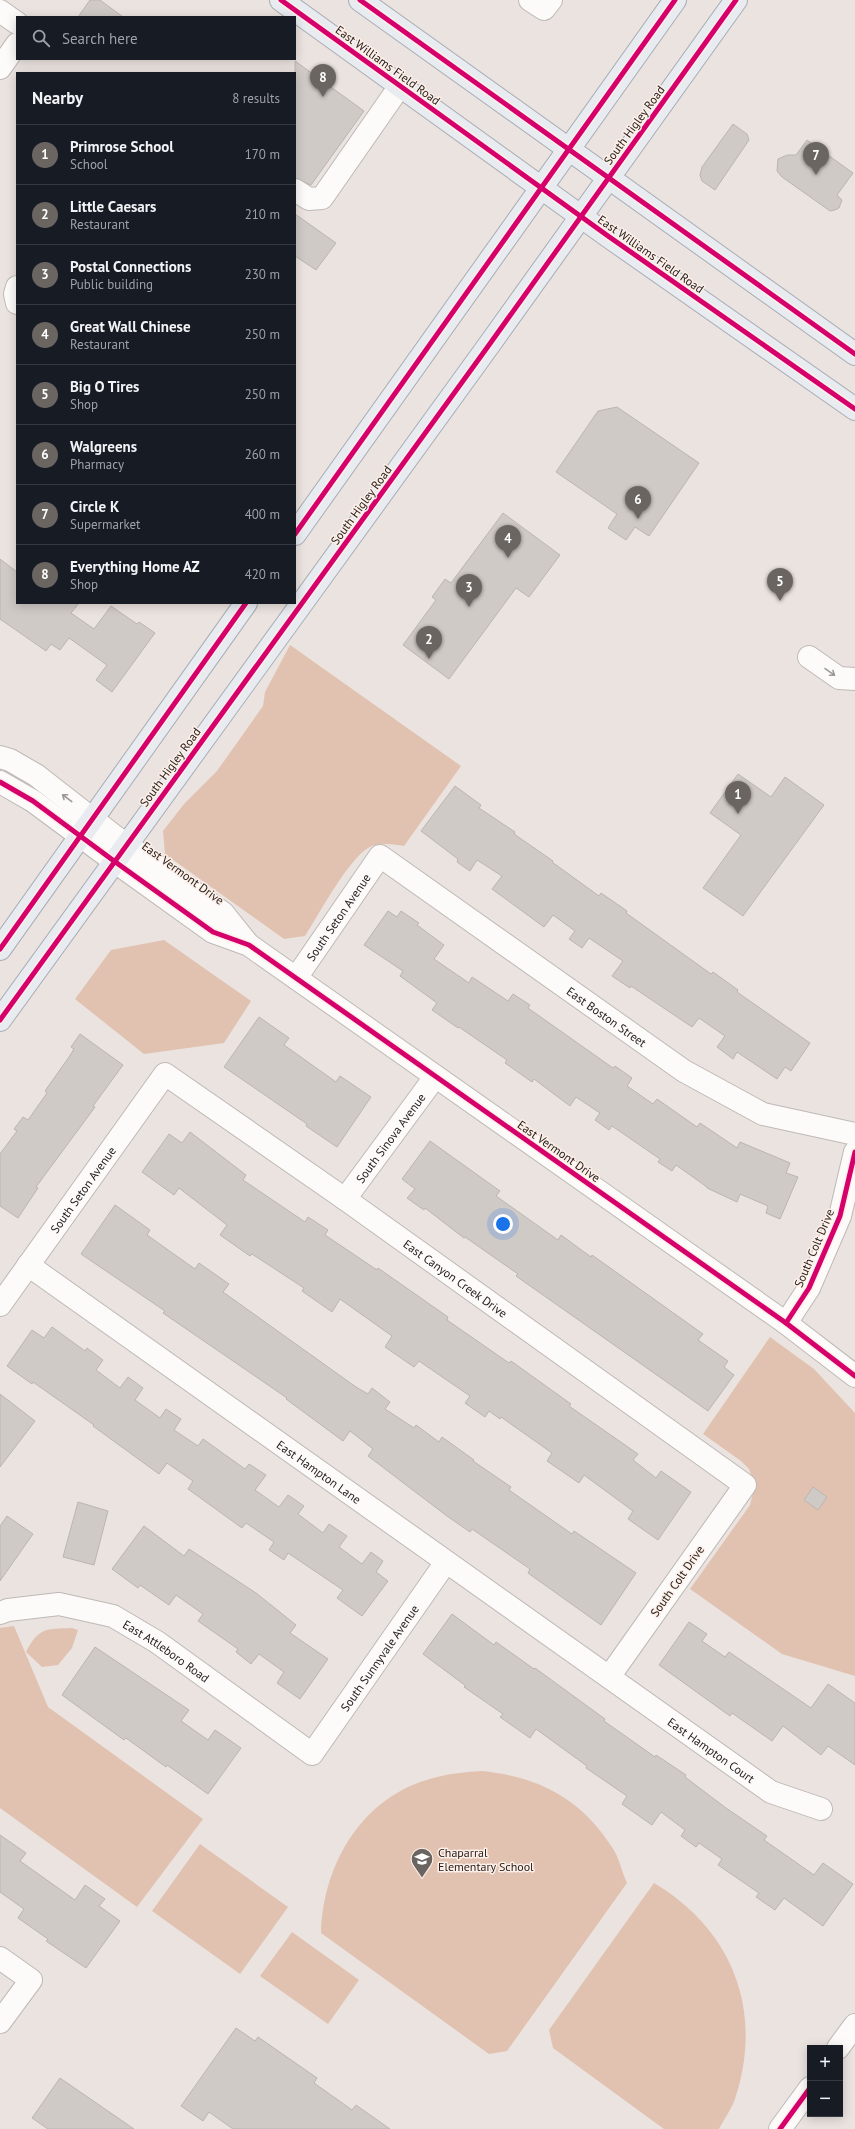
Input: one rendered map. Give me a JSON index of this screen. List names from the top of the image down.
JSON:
{
  "streets": {
    "main road": ["East Williams Field Road", "South Higley Road"],
    "street": [
      "East Vermont Drive",
      "South Seton Avenue",
      "East Boston Street",
      "South Sinova Avenue",
      "South Colt Drive",
      "East Canyon Creek Drive",
      "East Hampton Lane",
      "East Attleboro Road",
      "South Sunnyvale Avenue",
      "East Hampton Court"
    ]
  },
  "crossings": [
    ["East Williams Field Road", "South Higley Road"],
    ["South Higley Road", "East Vermont Drive"],
    ["East Vermont Drive", "South Seton Avenue"],
    ["East Vermont Drive", "South Sinova Avenue"],
    ["East Vermont Drive", "South Colt Drive"],
    ["South Seton Avenue", "East Boston Street"],
    ["South Seton Avenue", "East Canyon Creek Drive"],
    ["South Seton Avenue", "East Hampton Lane"],
    ["South Sinova Avenue", "East Canyon Creek Drive"],
    ["South Colt Drive", "East Canyon Creek Drive"],
    ["South Colt Drive", "East Hampton Lane"],
    ["South Colt Drive", "East Hampton Court"],
    ["East Hampton Lane", "South Sunnyvale Avenue"],
    ["East Hampton Lane", "East Hampton Court"],
    ["East Attleboro Road", "South Sunnyvale Avenue"]
  ],
  "places": {
    "school or university": ["Chaparral Elementary School"]
  },
  "page": {
    "search": "Search here",
    "pins": [
      "8",
      "7",
      "6",
      "4",
      "5",
      "3",
      "2",
      "1"
    ],
    "heading": ["Nearby", "8 results"],
    "list": [
      {
        "mark": "1",
        "name": "Primrose School",
        "note": "School",
        "value": "170 m"
      },
      {
        "mark": "2",
        "name": "Little Caesars",
        "note": "Restaurant",
        "value": "210 m"
      },
      {
        "mark": "3",
        "name": "Postal Connections",
        "note": "Public building",
        "value": "230 m"
      },
      {
        "mark": "4",
        "name": "Great Wall Chinese",
        "note": "Restaurant",
        "value": "250 m"
      },
      {
        "mark": "5",
        "name": "Big O Tires",
        "note": "Shop",
        "value": "250 m"
      },
      {
        "mark": "6",
        "name": "Walgreens",
        "note": "Pharmacy",
        "value": "260 m"
      },
      {
        "mark": "7",
        "name": "Circle K",
        "note": "Supermarket",
        "value": "400 m"
      },
      {
        "mark": "8",
        "name": "Everything Home AZ",
        "note": "Shop",
        "value": "420 m"
      }
    ],
    "map_buttons": ["+", "−"]
  }
}
